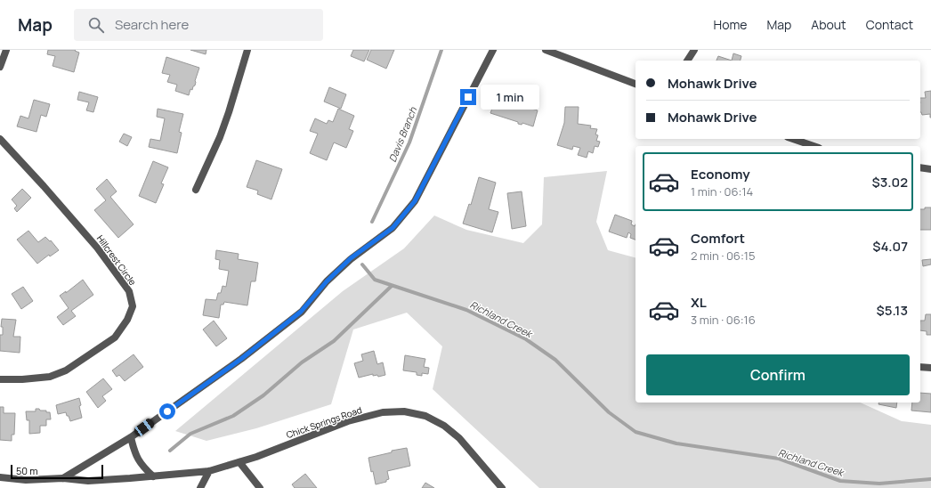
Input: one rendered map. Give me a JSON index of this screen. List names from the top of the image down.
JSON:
{
  "streets": {
    "street": ["Hillcrest Circle", "Chick Springs Road"]
  },
  "water": ["Davis Branch", "Richland Creek"],
  "scale_bar": "50 m",
  "page": {
    "header": "Map",
    "search": "Search here",
    "nav": [
      "Home",
      "Map",
      "About",
      "Contact"
    ],
    "banner": ["Mohawk Drive", "Mohawk Drive"],
    "bubble": "1 min",
    "list": [
      {
        "name": "Economy",
        "note": "1 min · 06:14",
        "value": "$3.02"
      },
      {
        "name": "Comfort",
        "note": "2 min · 06:15",
        "value": "$4.07"
      },
      {
        "name": "XL",
        "note": "3 min · 06:16",
        "value": "$5.13"
      }
    ],
    "buttons": "Confirm",
    "scale": "50 m"
  }
}
